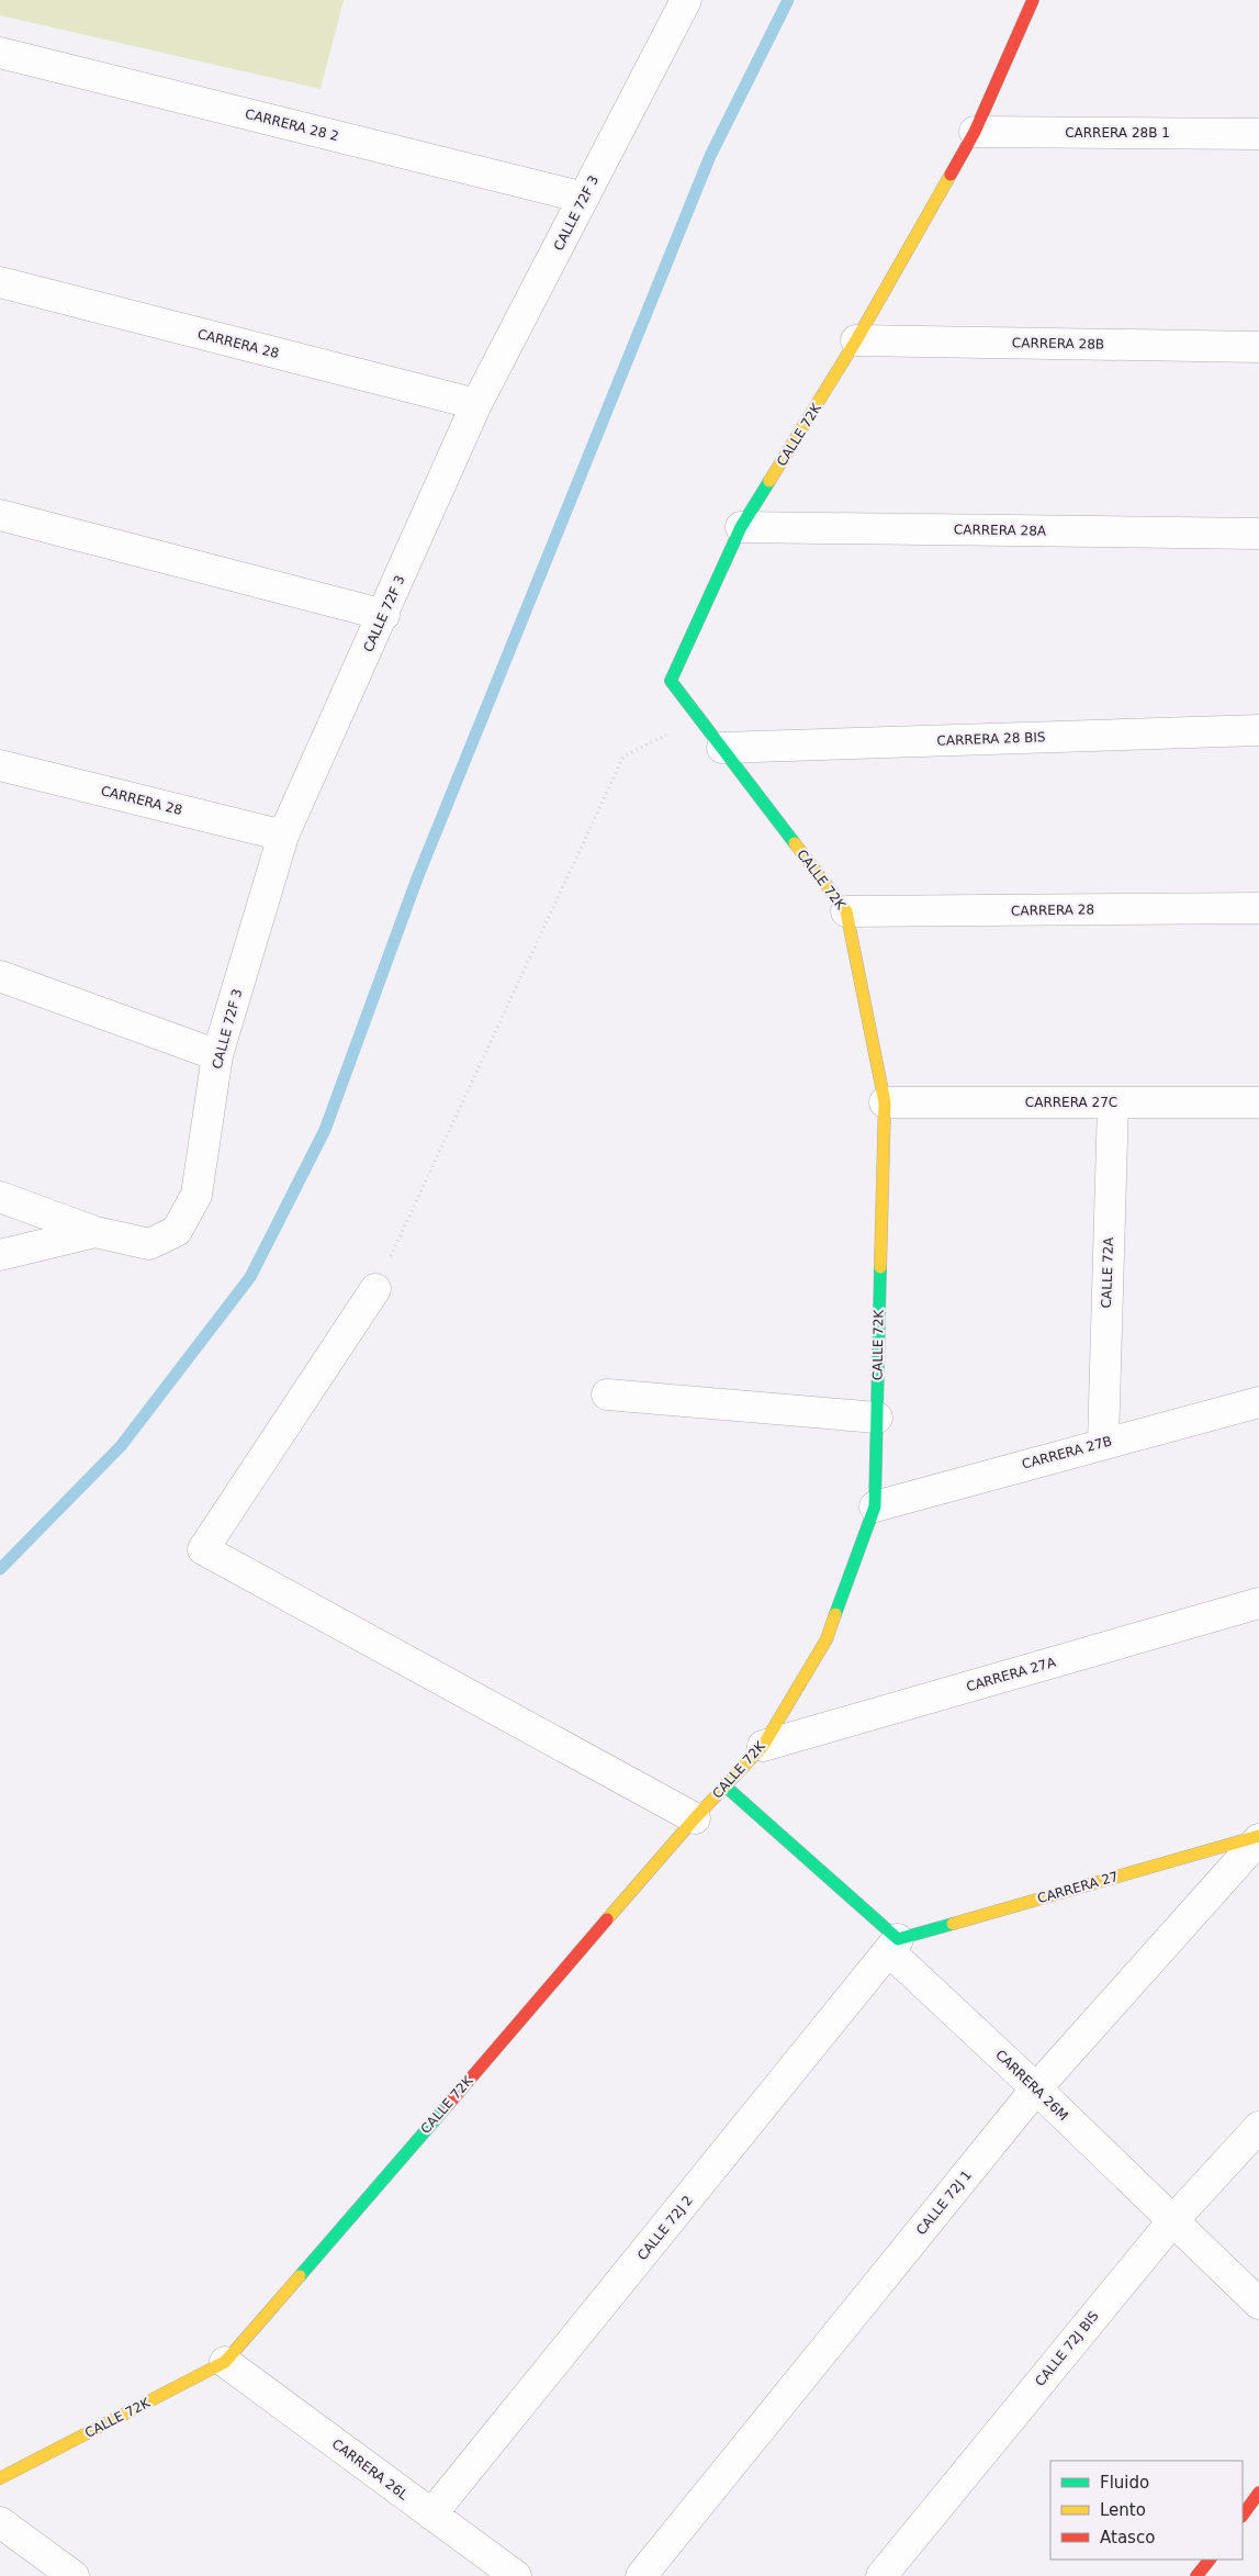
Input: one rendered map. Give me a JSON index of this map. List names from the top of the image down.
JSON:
{
  "streets": {
    "street": [
      "CARRERA 28 2",
      "CARRERA 28B 1",
      "CALLE 72F 3",
      "CARRERA 28",
      "CARRERA 28B",
      "CALLE 72K",
      "CARRERA 28A",
      "CARRERA 28 BIS",
      "CARRERA 27C",
      "CALLE 72A",
      "CARRERA 27B",
      "CARRERA 27A",
      "CARRERA 27",
      "CARRERA 26M",
      "CALLE 72J 1",
      "CALLE 72J 2",
      "CALLE 72J BIS",
      "CARRERA 26L"
    ]
  },
  "crossings": [
    ["CARRERA 28 2", "CALLE 72F 3"],
    ["CARRERA 28B 1", "CALLE 72K"],
    ["CALLE 72F 3", "CARRERA 28"],
    ["CARRERA 28", "CALLE 72K"],
    ["CARRERA 28B", "CALLE 72K"],
    ["CALLE 72K", "CARRERA 28A"],
    ["CALLE 72K", "CARRERA 28 BIS"],
    ["CALLE 72K", "CARRERA 27C"],
    ["CALLE 72K", "CARRERA 27B"],
    ["CALLE 72K", "CARRERA 27A"],
    ["CALLE 72K", "CARRERA 26M"],
    ["CALLE 72K", "CARRERA 26L"],
    ["CARRERA 27C", "CALLE 72A"],
    ["CALLE 72A", "CARRERA 27B"],
    ["CARRERA 27", "CARRERA 26M"],
    ["CARRERA 27", "CALLE 72J 1"],
    ["CARRERA 27", "CALLE 72J 2"],
    ["CARRERA 26M", "CALLE 72J 1"],
    ["CARRERA 26M", "CALLE 72J 2"],
    ["CARRERA 26M", "CALLE 72J BIS"],
    ["CALLE 72J 2", "CARRERA 26L"]
  ],
  "legend": ["Fluido", "Lento", "Atasco"]
}
